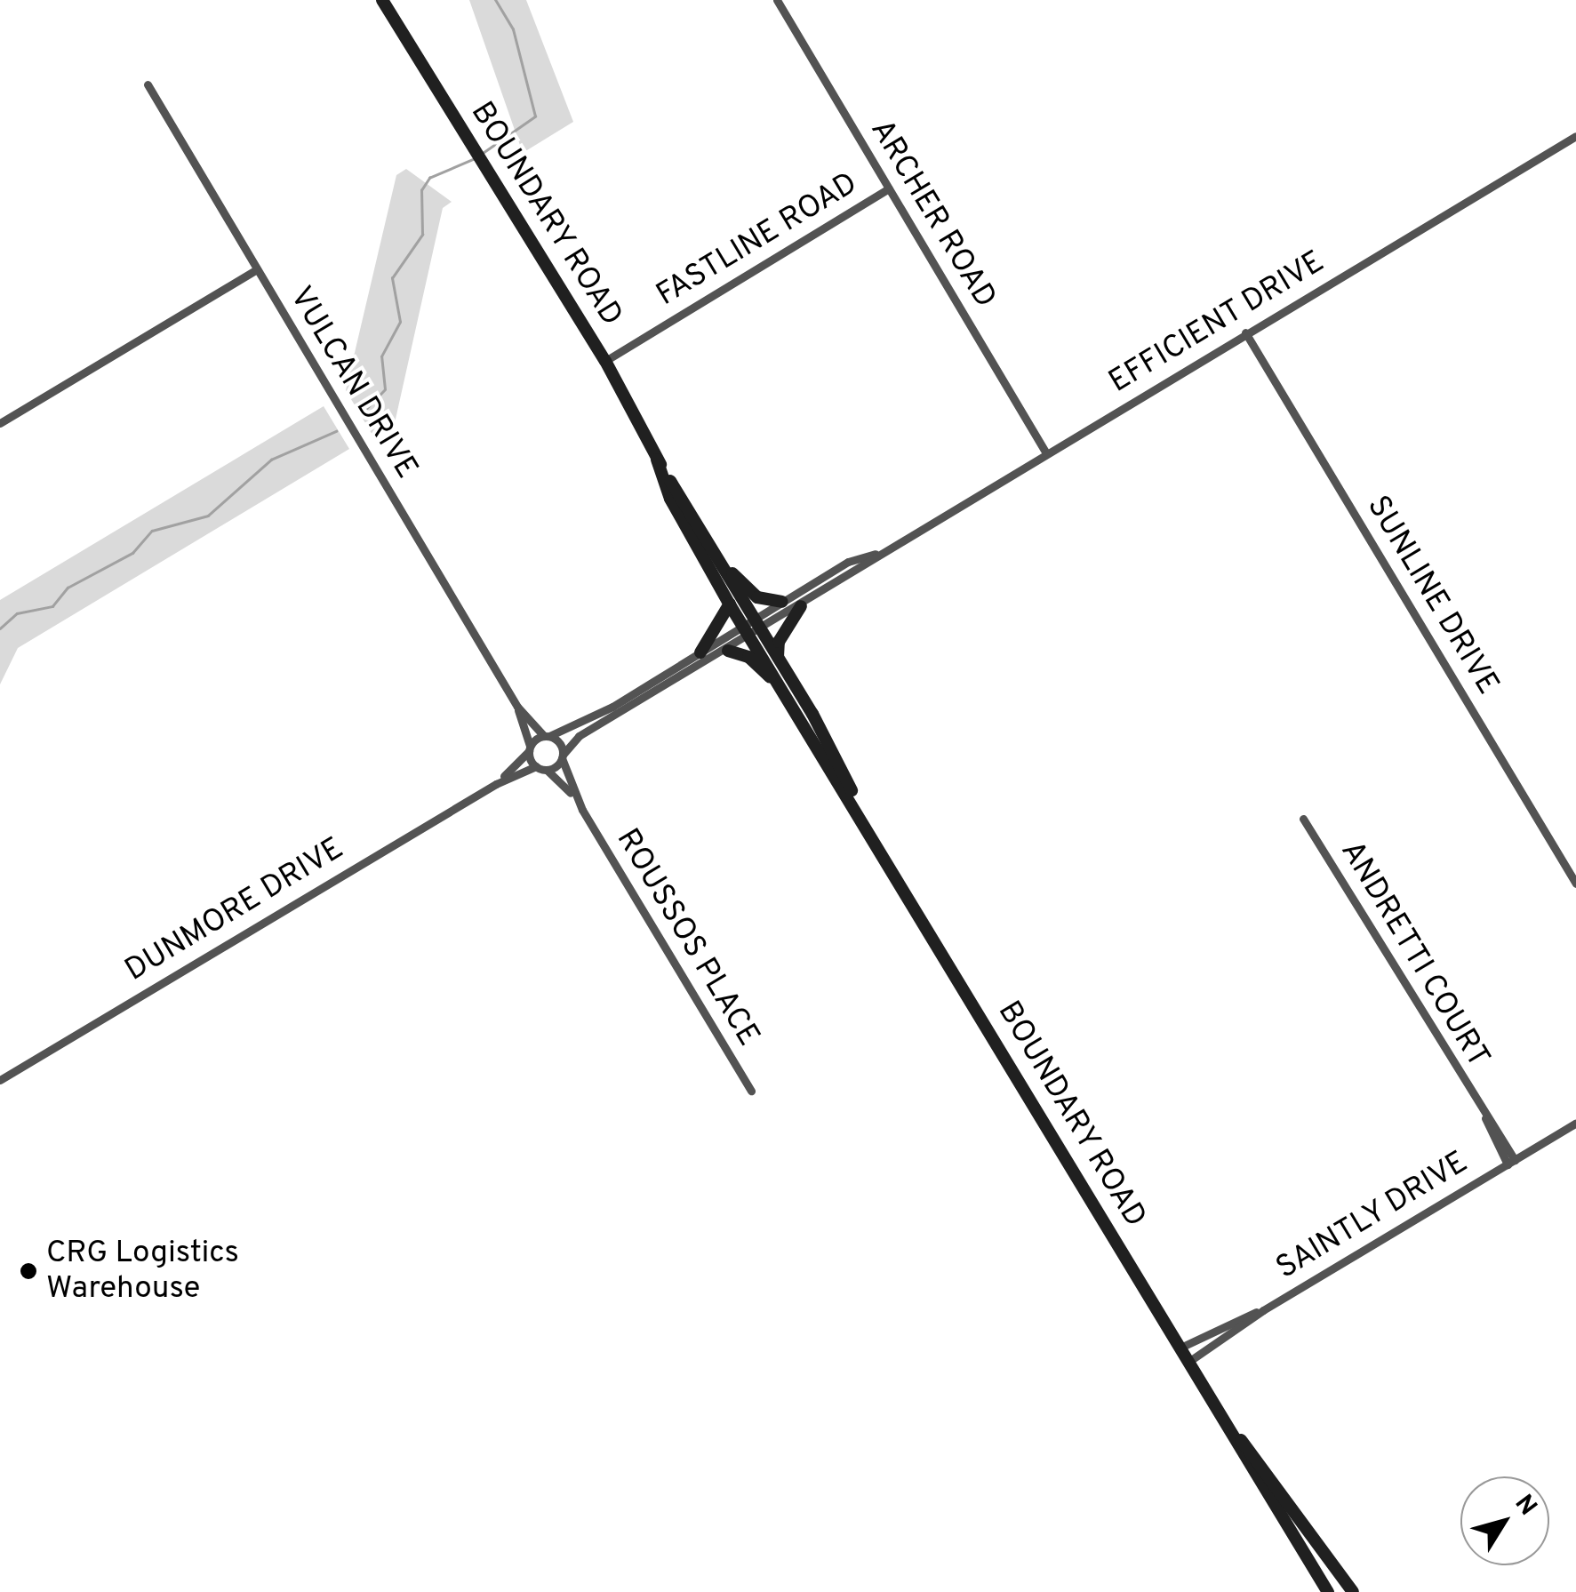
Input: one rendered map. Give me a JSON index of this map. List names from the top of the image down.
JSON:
{
  "streets": {
    "main road": ["BOUNDARY ROAD"],
    "street": [
      "ARCHER ROAD",
      "FASTLINE ROAD",
      "EFFICIENT DRIVE",
      "VULCAN DRIVE",
      "SUNLINE DRIVE",
      "DUNMORE DRIVE",
      "ROUSSOS PLACE",
      "ANDRETTI COURT",
      "SAINTLY DRIVE"
    ]
  },
  "crossings": [
    ["BOUNDARY ROAD", "FASTLINE ROAD"],
    ["BOUNDARY ROAD", "EFFICIENT DRIVE"],
    ["BOUNDARY ROAD", "SAINTLY DRIVE"],
    ["ARCHER ROAD", "FASTLINE ROAD"],
    ["ARCHER ROAD", "EFFICIENT DRIVE"],
    ["EFFICIENT DRIVE", "SUNLINE DRIVE"],
    ["VULCAN DRIVE", "DUNMORE DRIVE"],
    ["VULCAN DRIVE", "ROUSSOS PLACE"],
    ["DUNMORE DRIVE", "ROUSSOS PLACE"],
    ["ANDRETTI COURT", "SAINTLY DRIVE"]
  ],
  "places": ["CRG Logistics Warehouse"],
  "north": "top right"
}
